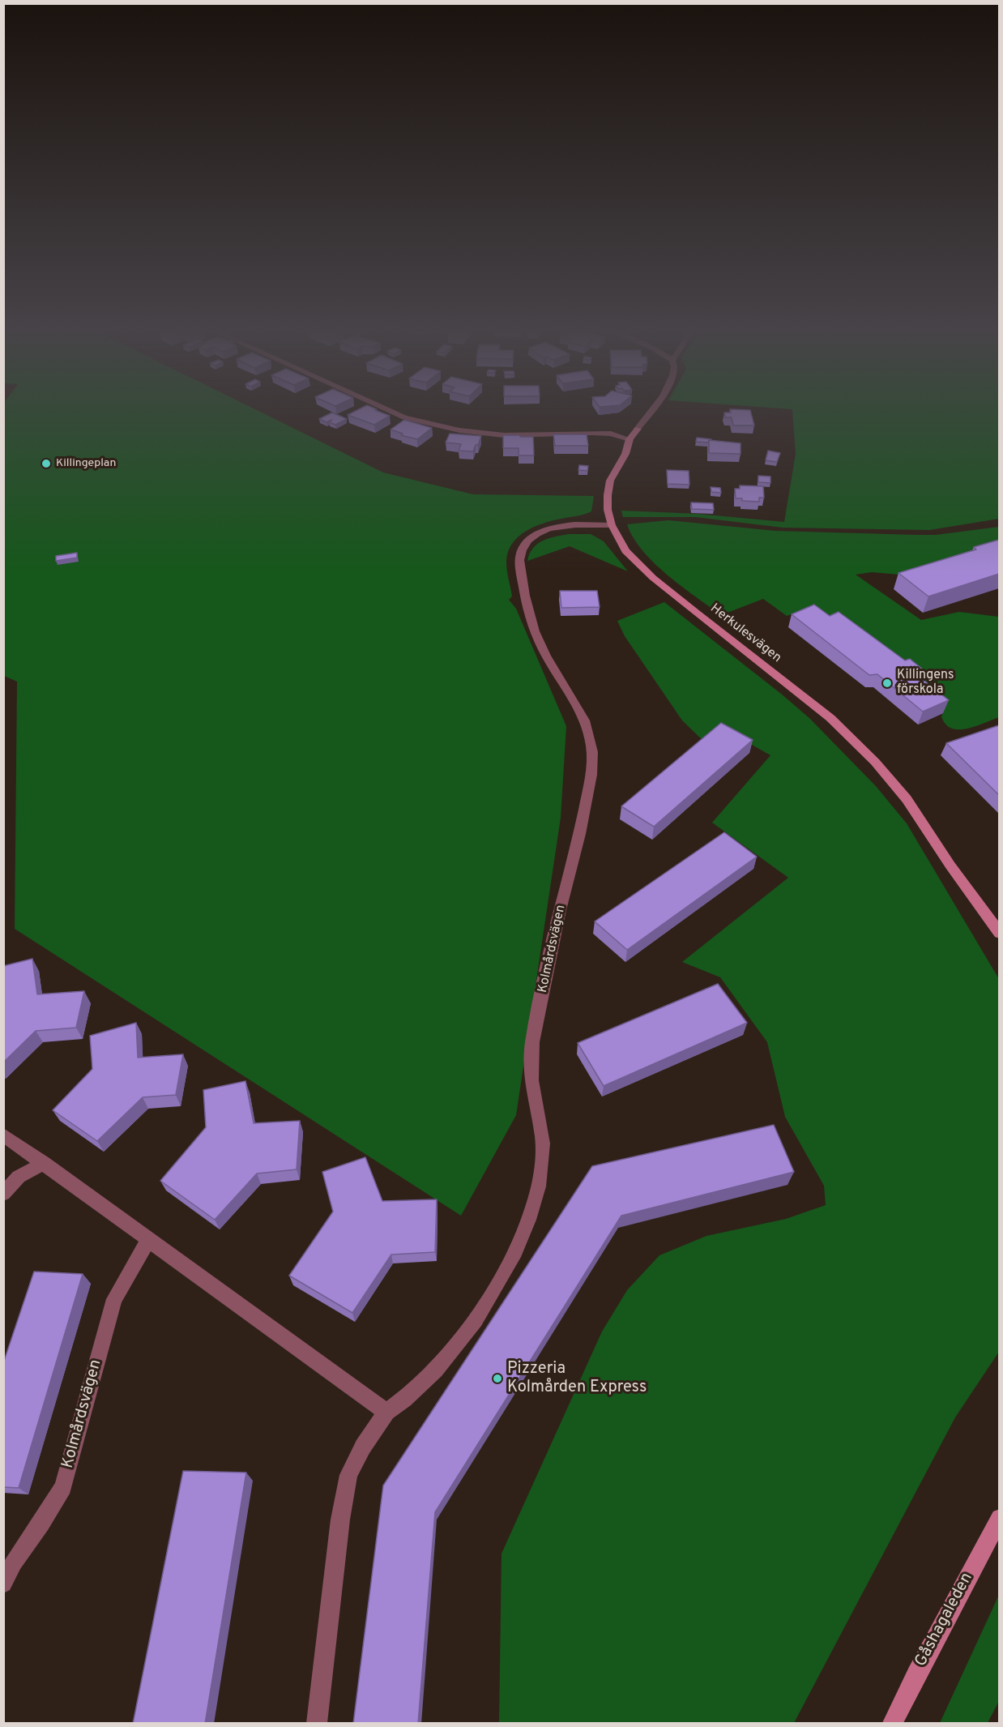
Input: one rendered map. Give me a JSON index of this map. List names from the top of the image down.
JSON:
{
  "streets": {
    "street": ["Herkulesvägen", "Kolmårdsvägen", "Gåshagaleden"]
  },
  "crossings": [
    ["Herkulesvägen", "Kolmårdsvägen"]
  ],
  "places": ["Killingeplan", "Killingens förskola", "Pizzeria Kolmården Express"]
}
